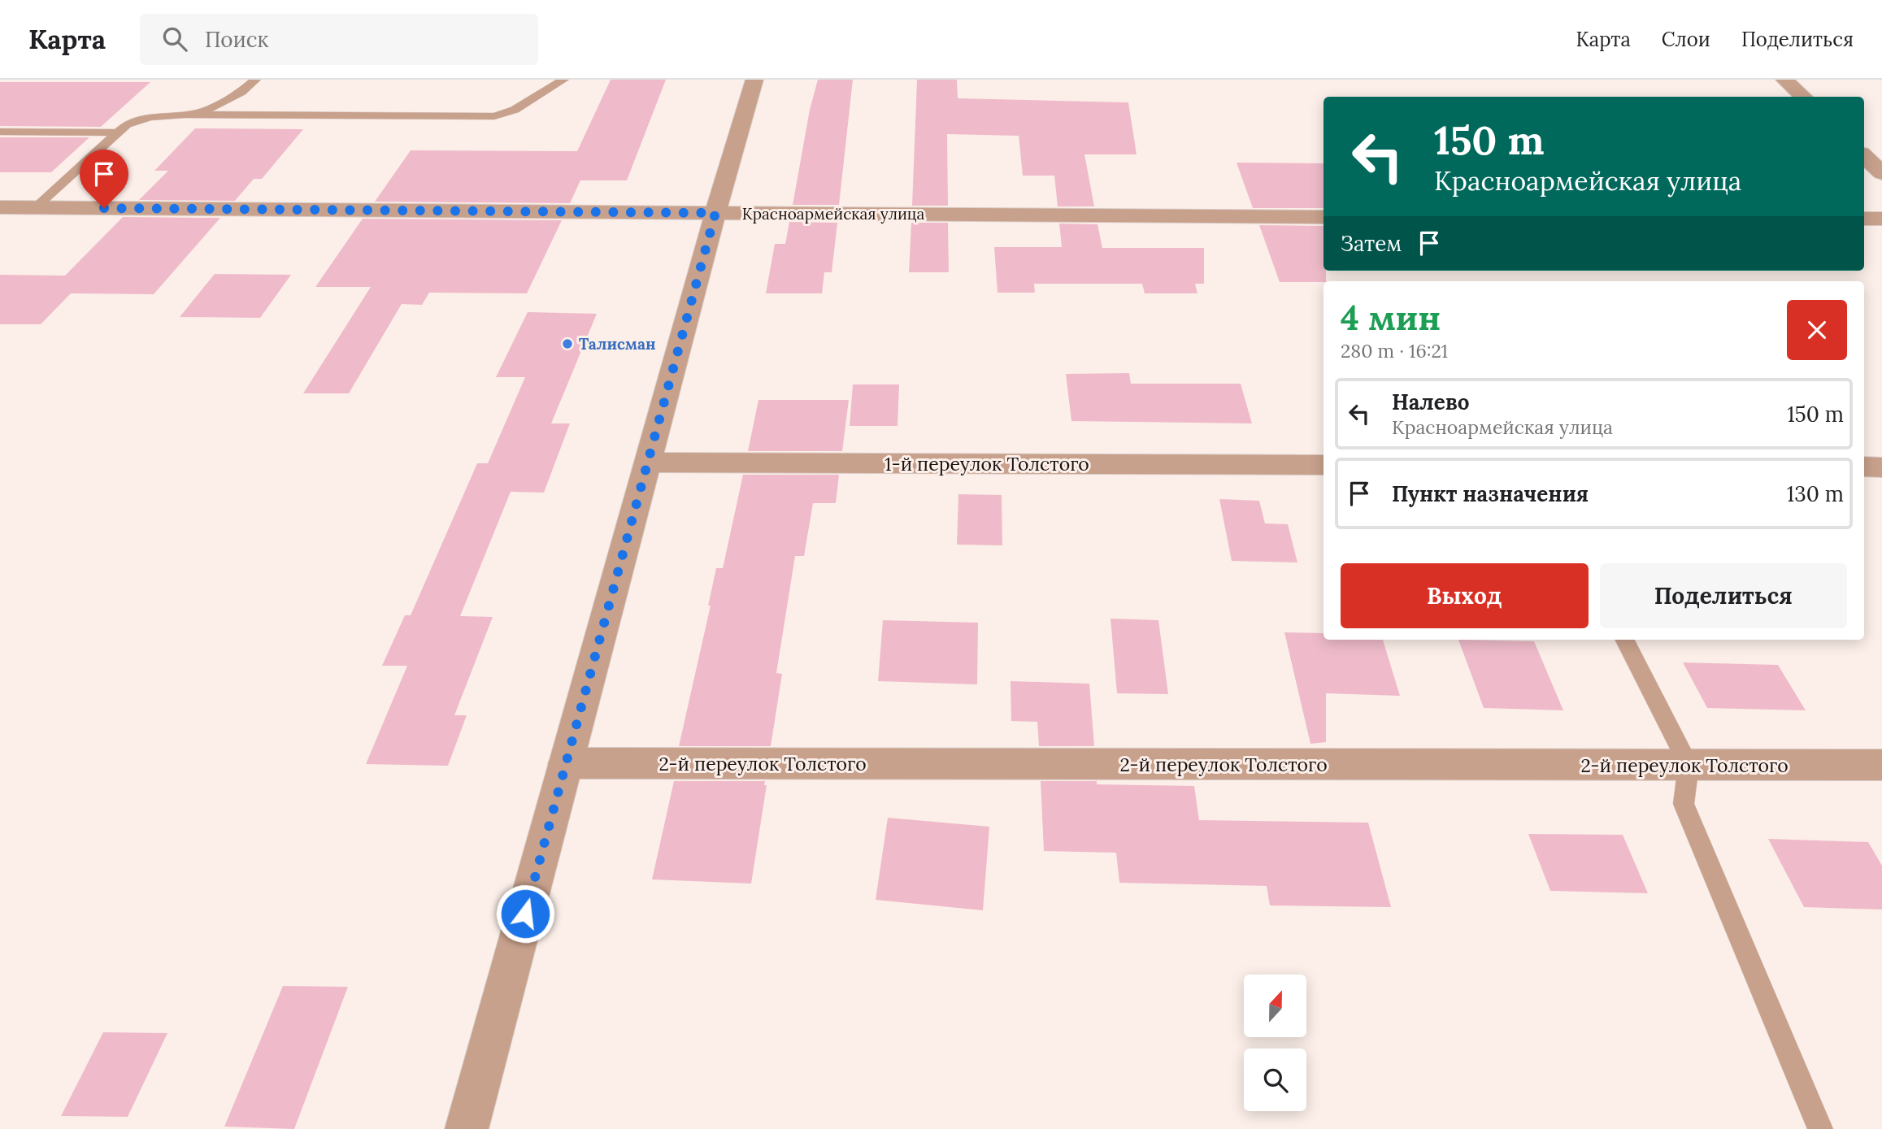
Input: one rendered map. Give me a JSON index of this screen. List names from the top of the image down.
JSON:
{
  "streets": {
    "street": ["Красноармейская улица", "1-й переулок Толстого", "2-й переулок Толстого"]
  },
  "places": ["Талисман"],
  "north": "top",
  "page": {
    "header": "Карта",
    "search": "Поиск",
    "nav": ["Карта", "Слои", "Поделиться"],
    "turn": ["150 m", "Красноармейская улица"],
    "then": "Затем",
    "heading": ["4 мин", "280 m · 16:21"],
    "list": [
      {
        "name": "Налево",
        "note": "Красноармейская улица",
        "value": "150 m"
      },
      {
        "name": "Пункт назначения",
        "value": "130 m"
      }
    ],
    "buttons": ["Выход", "Поделиться"]
  }
}
